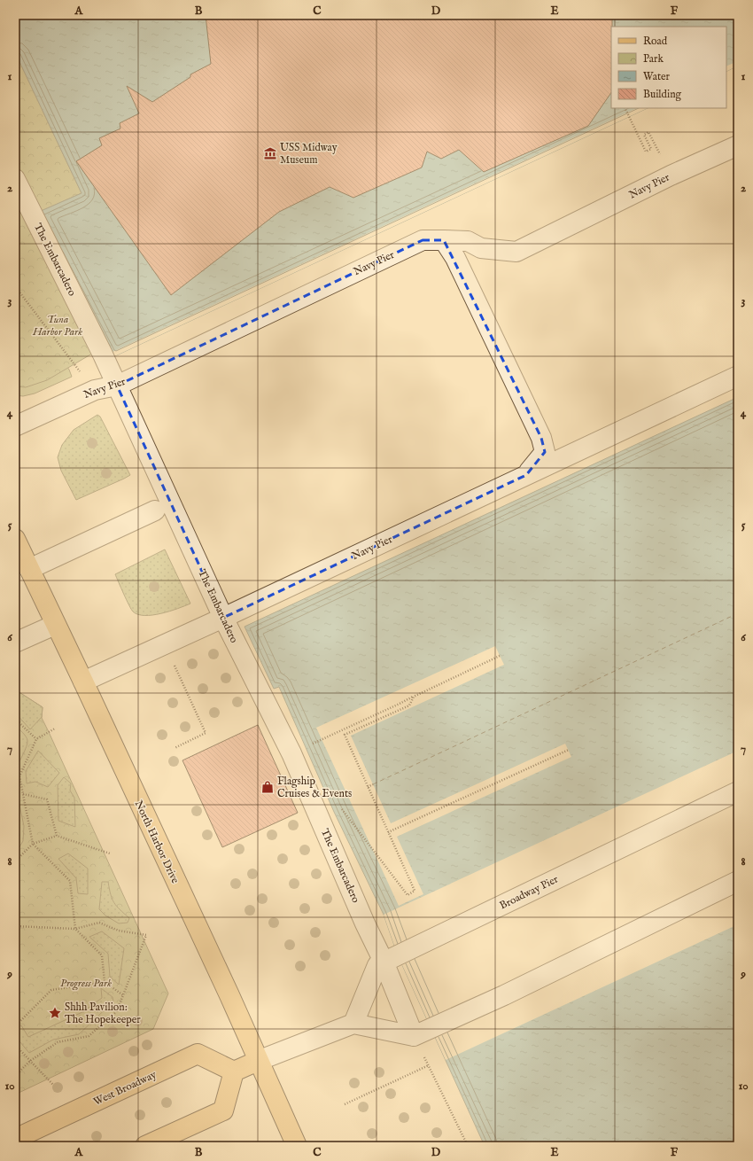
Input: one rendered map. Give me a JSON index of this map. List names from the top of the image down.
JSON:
{
  "streets": {
    "main road": ["North Harbor Drive", "West Broadway"],
    "street": ["Navy Pier", "The Embarcadero", "Broadway Pier"]
  },
  "crossings": [
    ["Navy Pier", "The Embarcadero"],
    ["Navy Pier", "North Harbor Drive"],
    ["The Embarcadero", "Broadway Pier"]
  ],
  "parks": ["Tuna Harbor Park", "Progress Park"],
  "places": {
    "museum": ["USS Midway Museum"],
    "shop": ["Flagship Cruises & Events"],
    "place": ["Shhh Pavilion: The Hopekeeper"]
  },
  "legend": [
    "Road",
    "Park",
    "Water",
    "Building"
  ],
  "grid": {
    "columns": [
      "A",
      "B",
      "C",
      "D",
      "E",
      "F"
    ],
    "rows": [
      "1",
      "2",
      "3",
      "4",
      "5",
      "6",
      "7",
      "8",
      "9",
      "10"
    ]
  }
}
